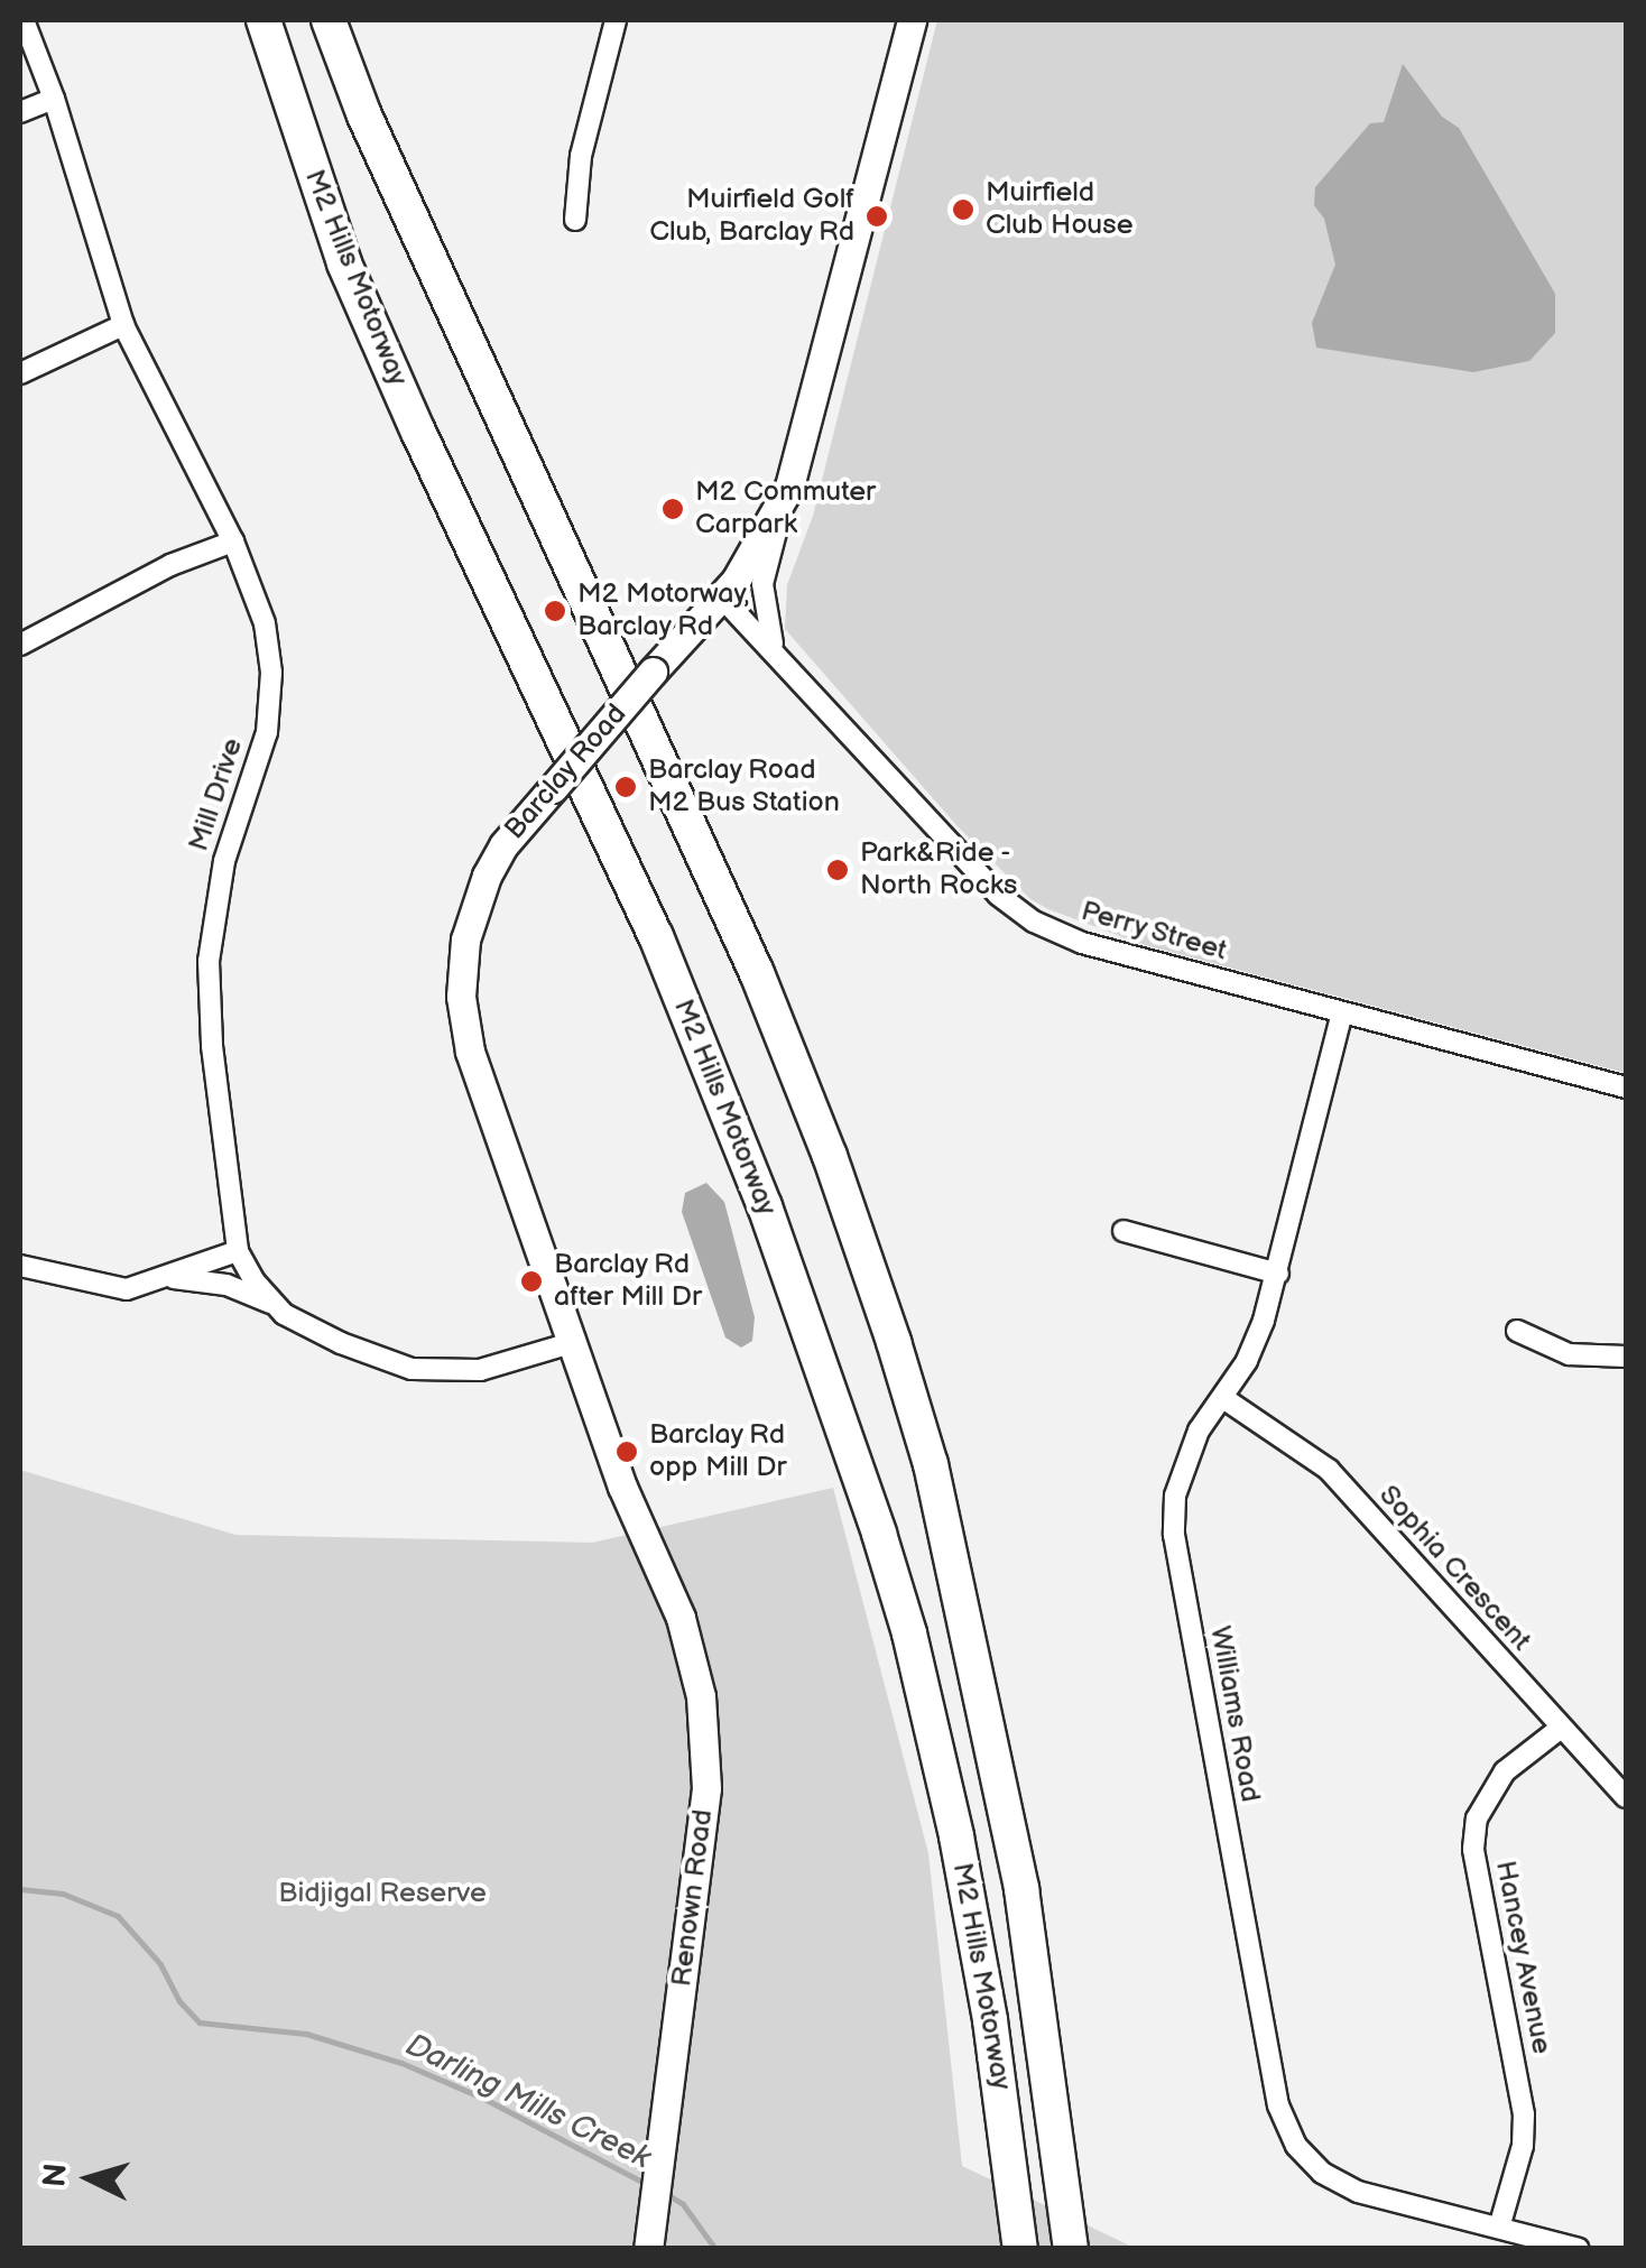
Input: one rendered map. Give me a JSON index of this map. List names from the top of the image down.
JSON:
{
  "streets": {
    "highway": ["M2 Hills Motorway"],
    "main road": ["Barclay Road", "Renown Road"],
    "street": [
      "Mill Drive",
      "Perry Street",
      "Sophia Crescent",
      "Williams Road",
      "Hancey Avenue"
    ]
  },
  "crossings": [
    ["Barclay Road", "Mill Drive"],
    ["Barclay Road", "Perry Street"],
    ["Barclay Road", "Renown Road"],
    ["Perry Street", "Williams Road"],
    ["Sophia Crescent", "Williams Road"],
    ["Sophia Crescent", "Hancey Avenue"],
    ["Williams Road", "Hancey Avenue"]
  ],
  "water": ["Darling Mills Creek"],
  "parks": ["Bidjigal Reserve"],
  "places": [
    "Muirfield Club House",
    "Muirfield Golf Club, Barclay Rd",
    "M2 Commuter Carpark",
    "M2 Motorway, Barclay Rd",
    "Barclay Road M2 Bus Station",
    "Park&Ride - North Rocks",
    "Barclay Rd after Mill Dr",
    "Barclay Rd opp Mill Dr"
  ],
  "north": "left"
}
